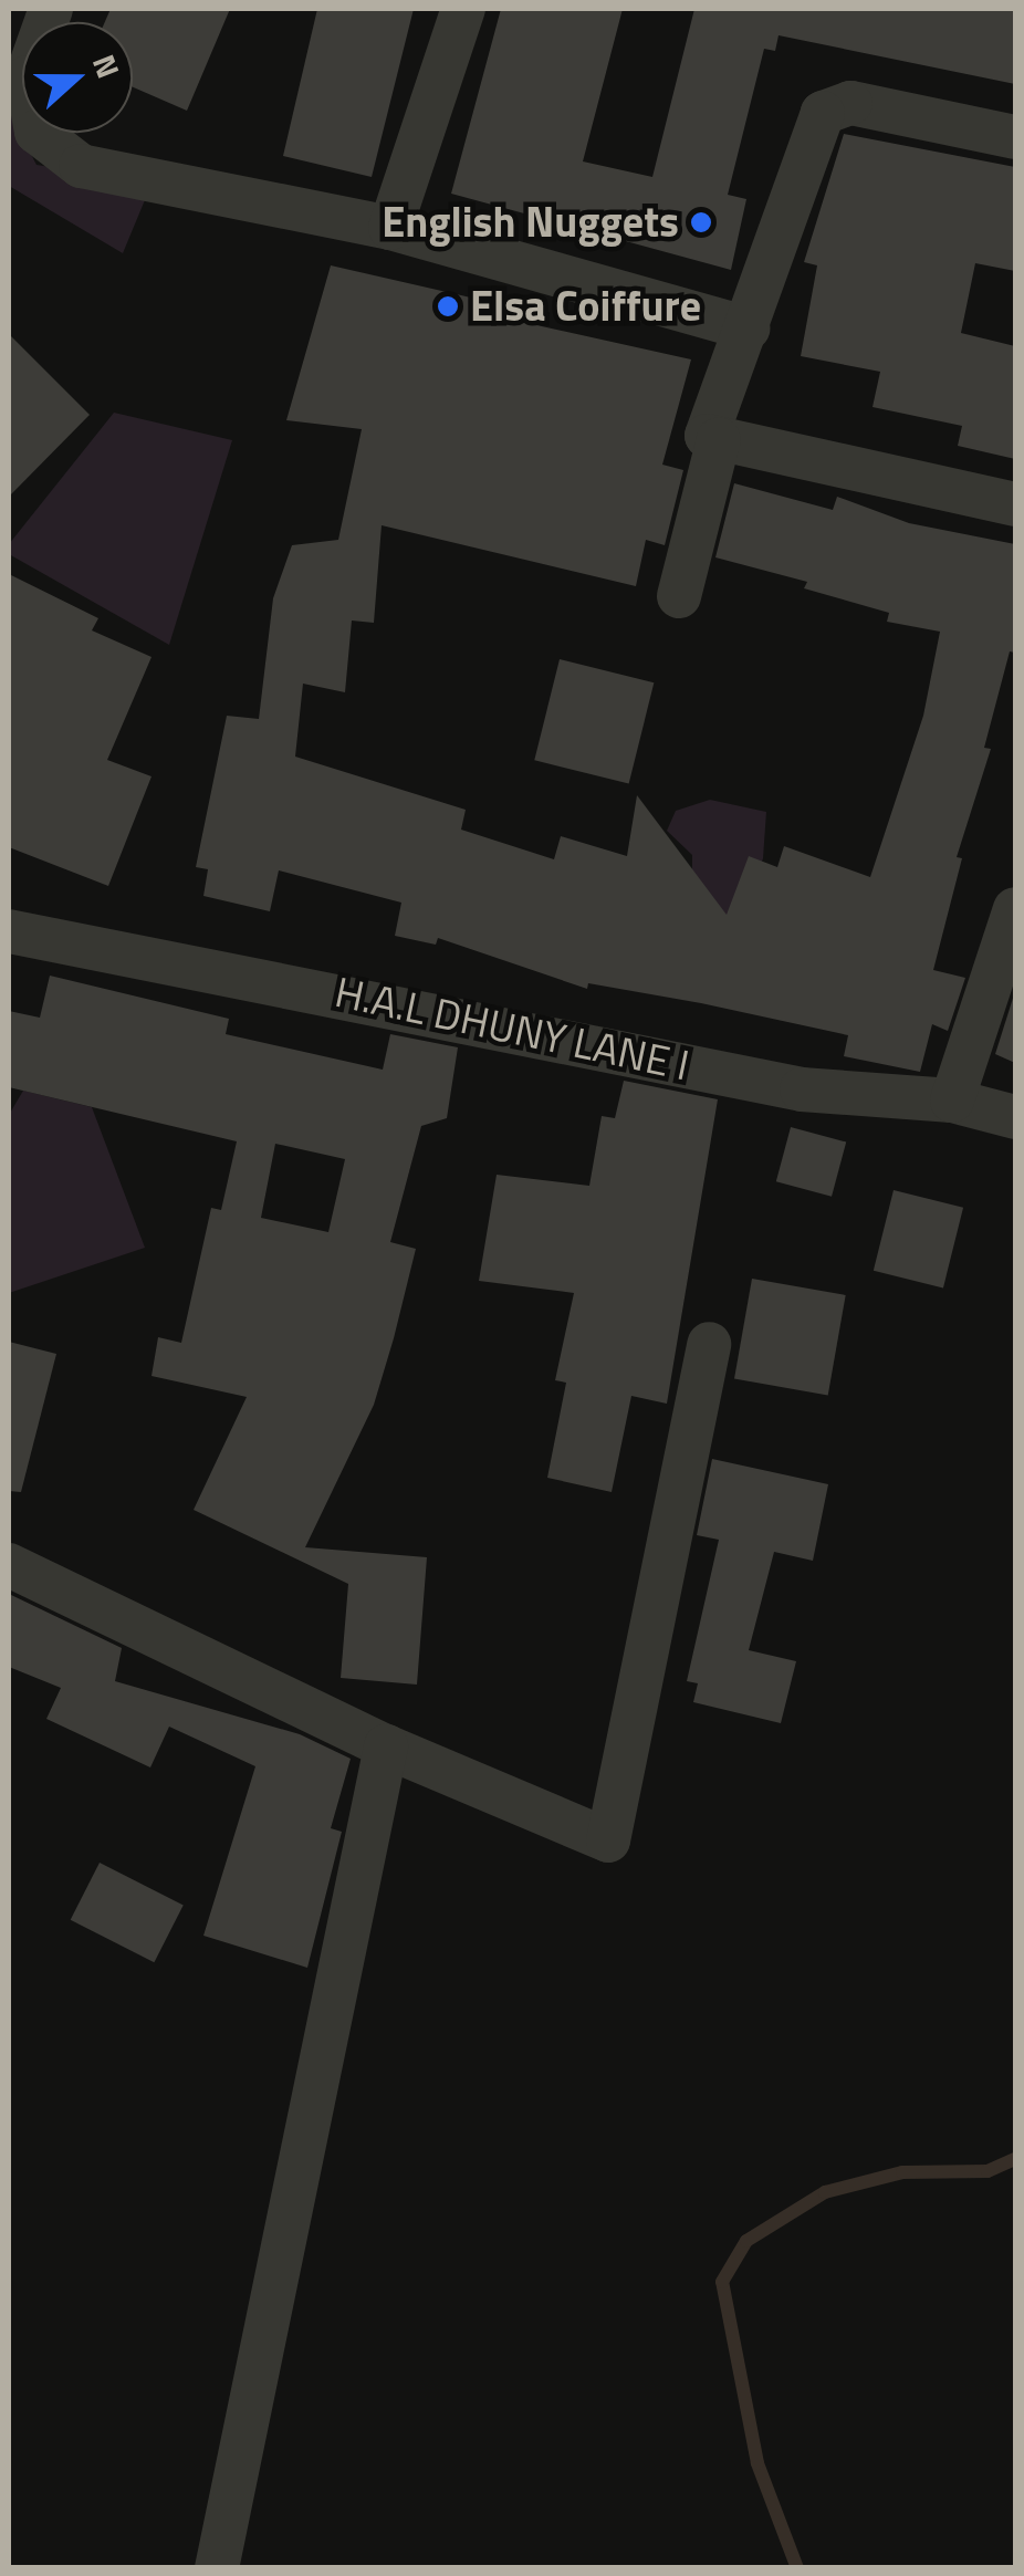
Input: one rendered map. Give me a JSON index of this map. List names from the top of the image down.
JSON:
{
  "streets": {
    "street": ["H.A.L DHUNY LANE I"]
  },
  "places": ["English Nuggets", "Elsa Coiffure"],
  "north": "right"
}
